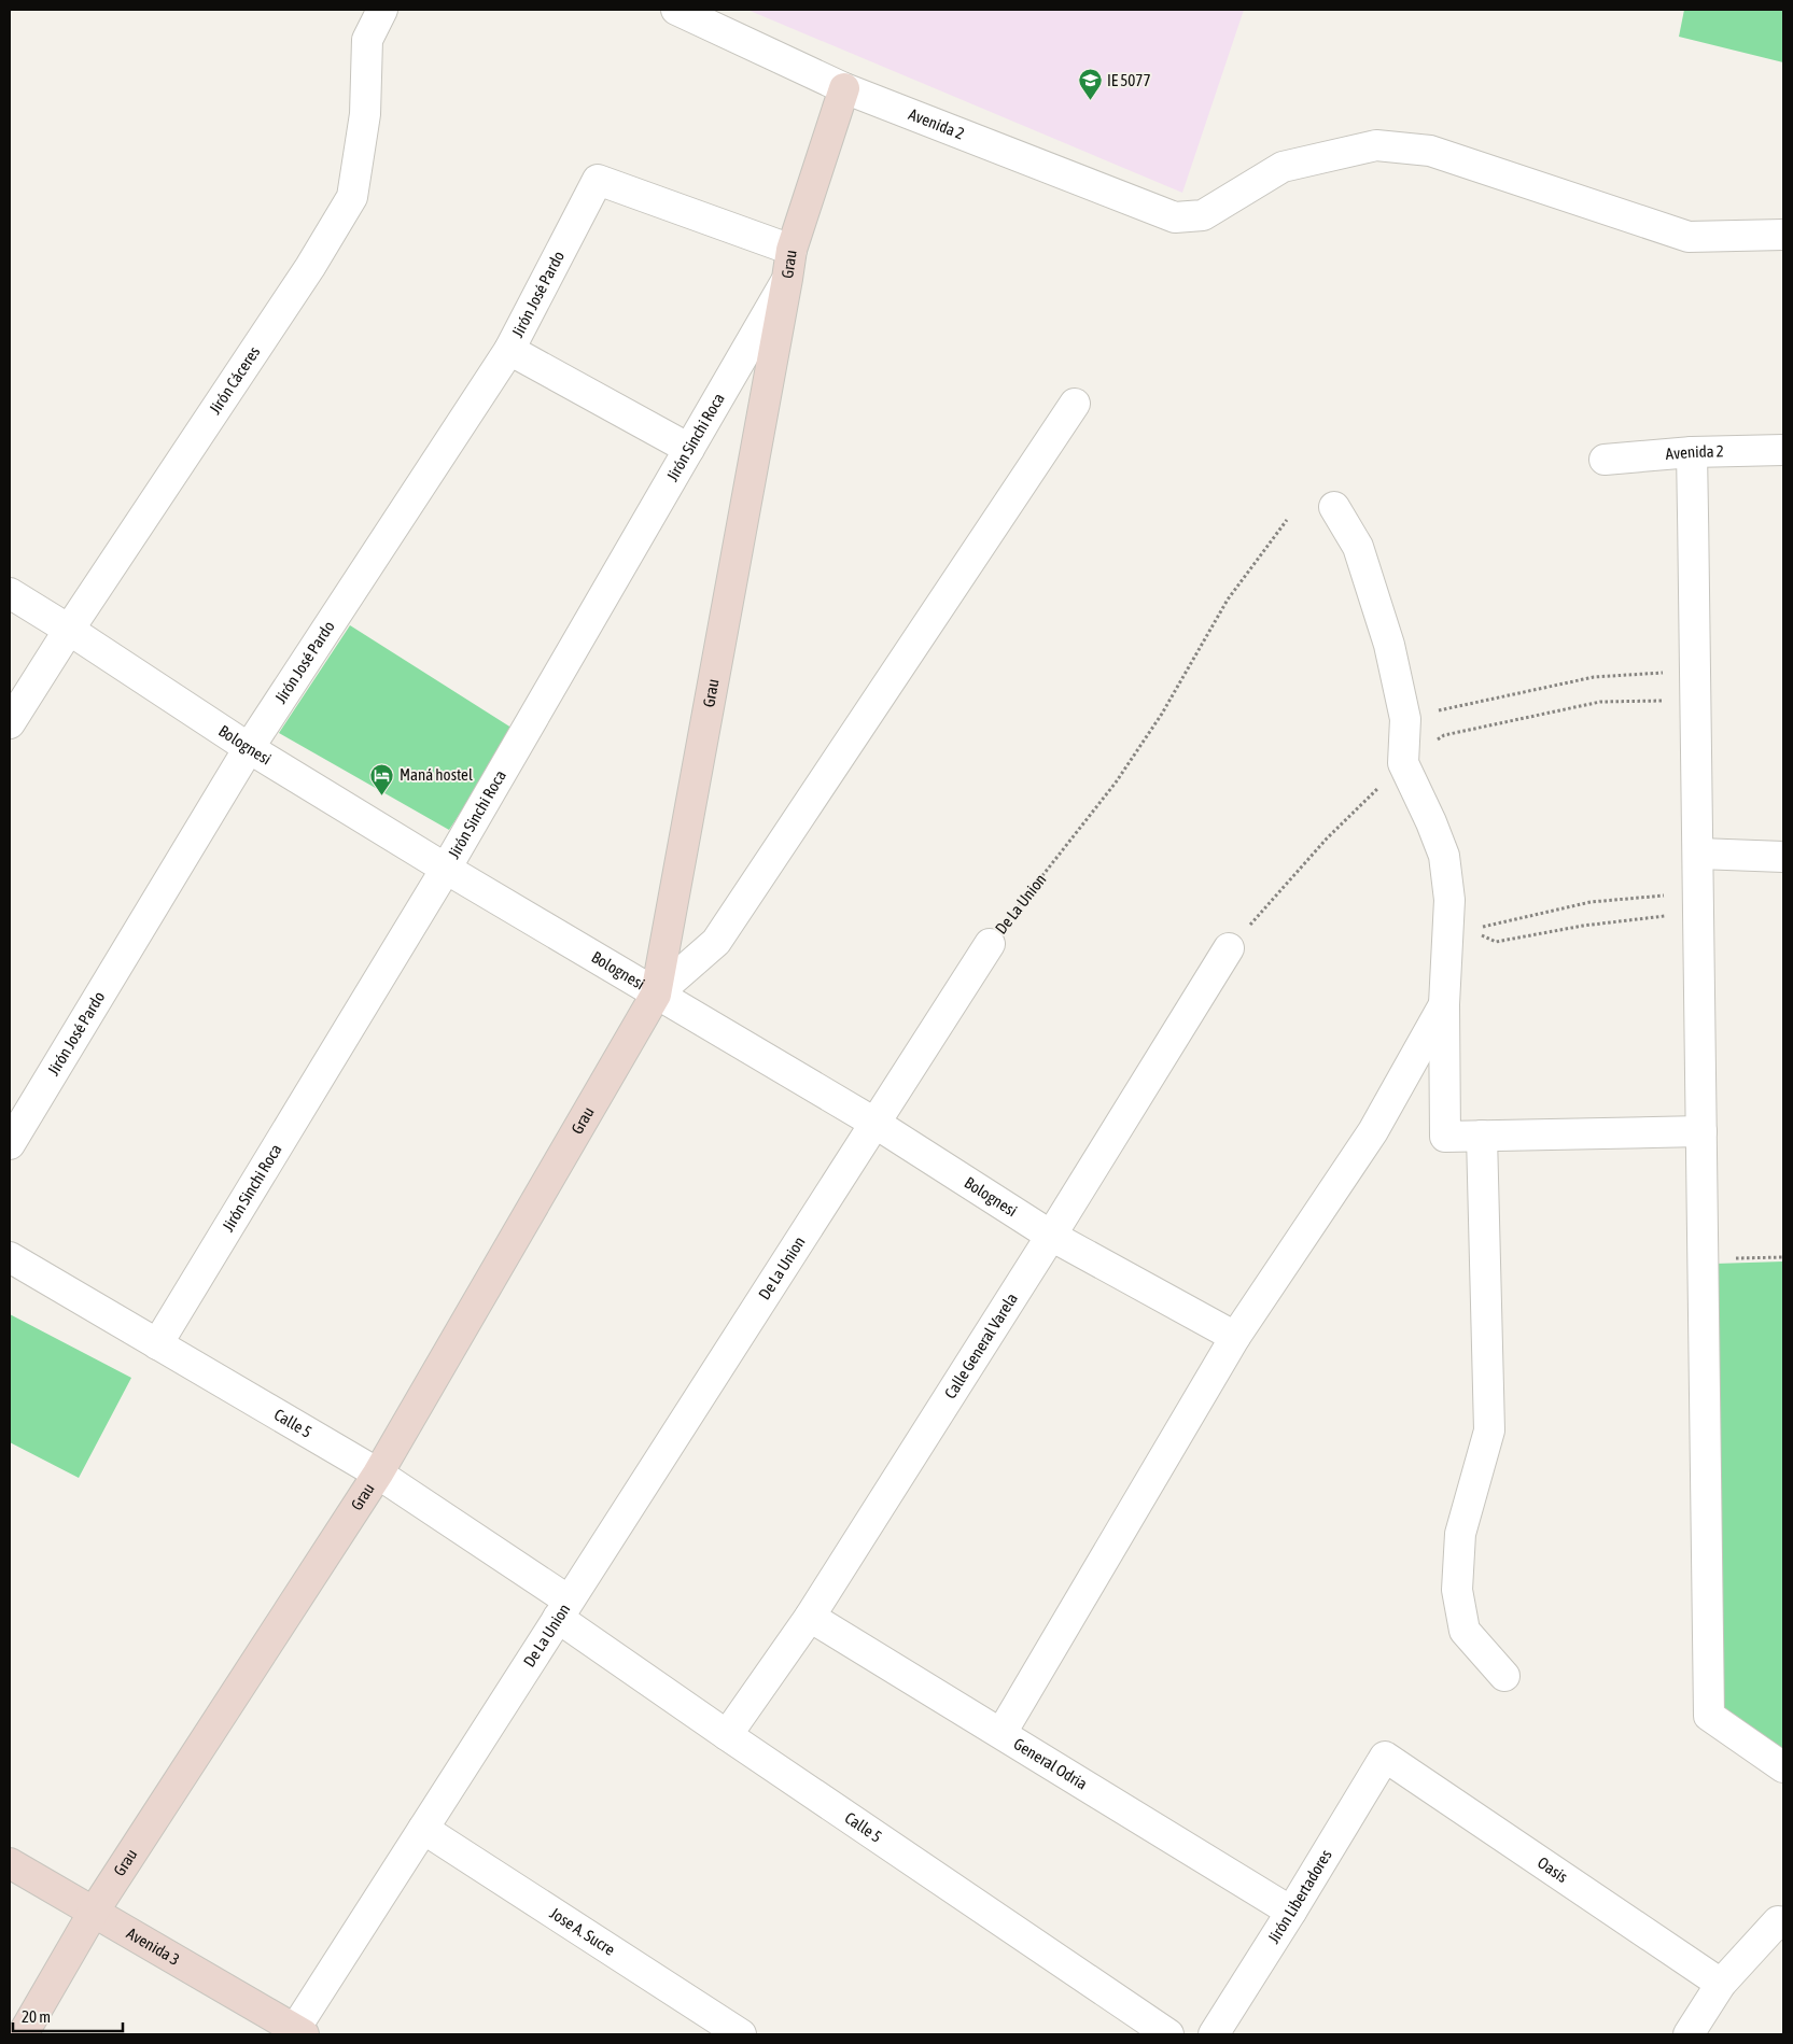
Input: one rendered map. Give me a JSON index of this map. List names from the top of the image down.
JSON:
{
  "streets": {
    "street": [
      "Avenida 2",
      "Grau",
      "Jirón José Pardo",
      "Jirón Cáceres",
      "Jirón Sinchi Roca",
      "Bolognesi",
      "De La Union",
      "Calle General Varela",
      "Calle 5",
      "General Odria",
      "Oasis",
      "Jirón Libertadores",
      "Jose A. Sucre",
      "Avenida 3"
    ]
  },
  "crossings": [
    ["Avenida 2", "Grau"],
    ["Grau", "Jirón José Pardo"],
    ["Grau", "Jirón Sinchi Roca"],
    ["Grau", "Bolognesi"],
    ["Grau", "Calle 5"],
    ["Grau", "Avenida 3"],
    ["Jirón José Pardo", "Bolognesi"],
    ["Jirón Cáceres", "Bolognesi"],
    ["Jirón Sinchi Roca", "Bolognesi"],
    ["Jirón Sinchi Roca", "Calle 5"],
    ["Bolognesi", "De La Union"],
    ["Bolognesi", "Calle General Varela"],
    ["De La Union", "Calle 5"],
    ["De La Union", "Jose A. Sucre"],
    ["De La Union", "Avenida 3"],
    ["Calle General Varela", "Calle 5"],
    ["Calle General Varela", "General Odria"],
    ["General Odria", "Jirón Libertadores"],
    ["Oasis", "Jirón Libertadores"]
  ],
  "places": {
    "school or university": ["IE 5077"],
    "hotel": ["Maná hostel"]
  },
  "scale_bar": "20 m"
}
